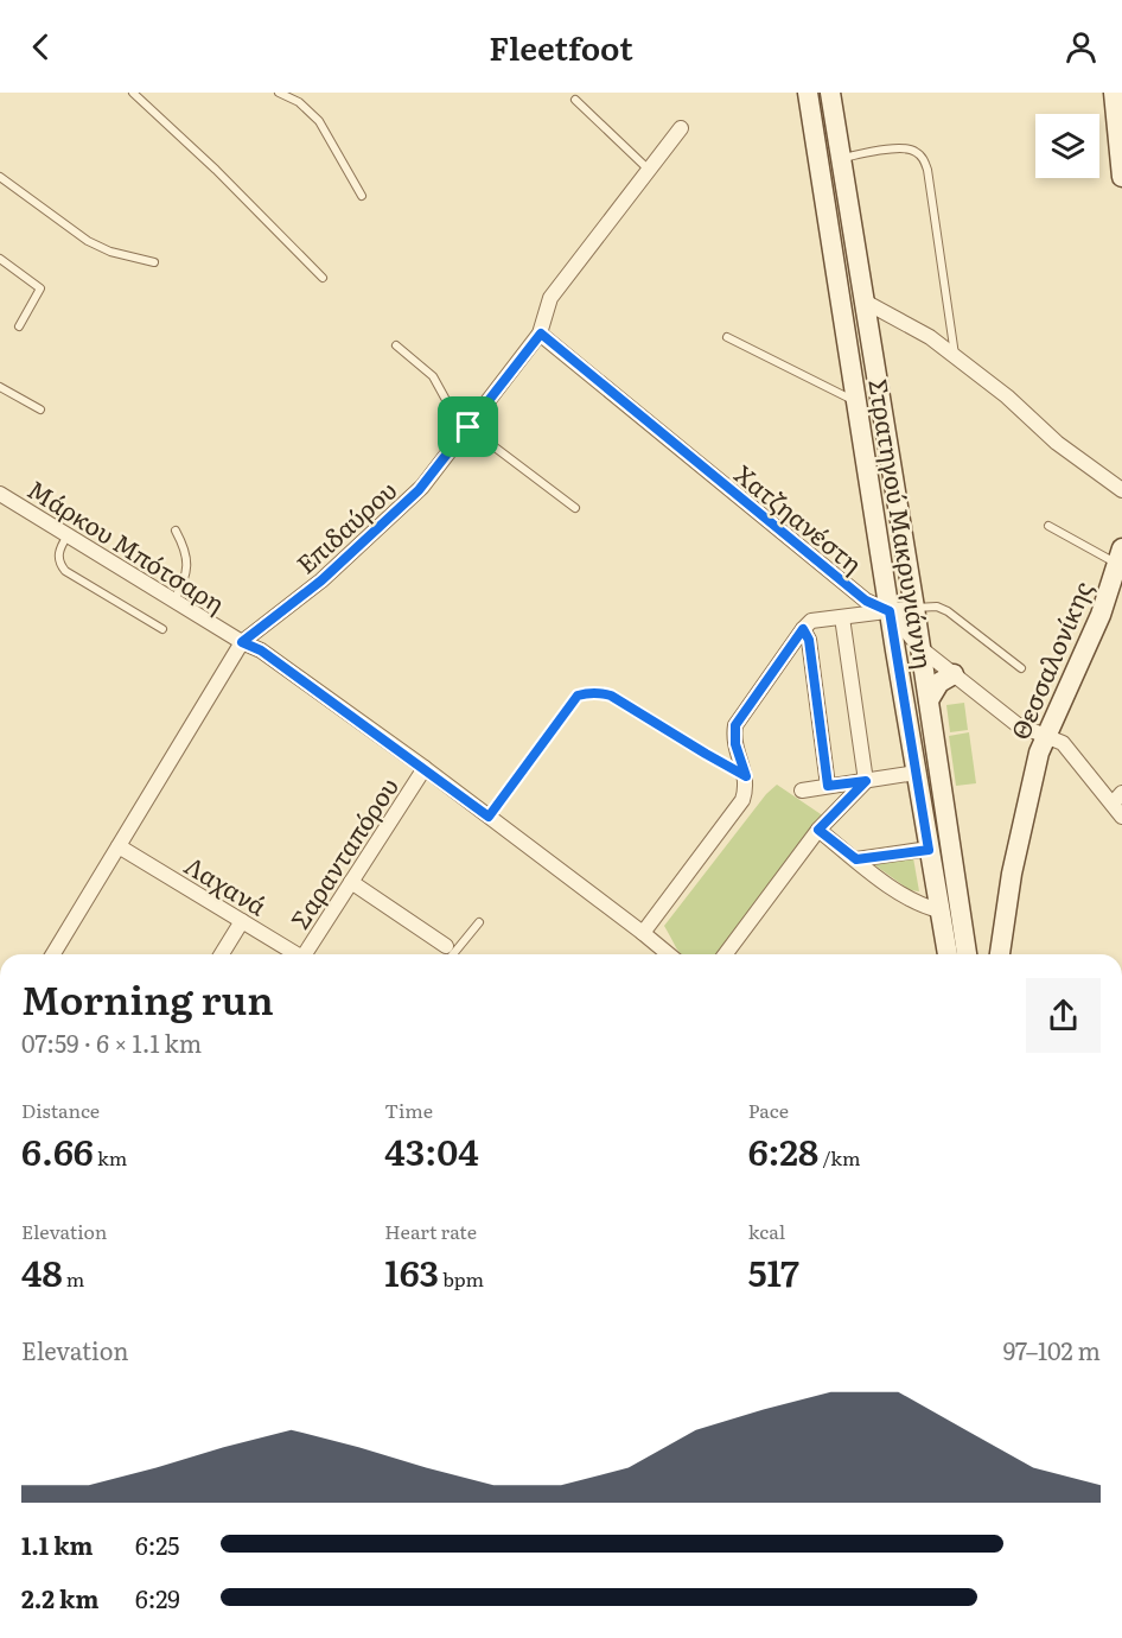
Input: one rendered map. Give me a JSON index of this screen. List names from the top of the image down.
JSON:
{
  "streets": {
    "street": [
      "Χατζηανέστη",
      "Στρατηγού Μακρυγιάννη",
      "Επιδαύρου",
      "Μάρκου Μπότσαρη",
      "Θεσσαλονίκης",
      "Σαρανταπόρου",
      "Λαχανά"
    ]
  },
  "crossings": [
    ["Χατζηανέστη", "Στρατηγού Μακρυγιάννη"],
    ["Χατζηανέστη", "Επιδαύρου"],
    ["Χατζηανέστη", "Θεσσαλονίκης"],
    ["Επιδαύρου", "Μάρκου Μπότσαρη"],
    ["Επιδαύρου", "Λαχανά"],
    ["Μάρκου Μπότσαρη", "Σαρανταπόρου"]
  ],
  "page": {
    "header": "Fleetfoot",
    "heading": ["Morning run", "07:59 · 6 × 1.1 km"],
    "stats": [
      ["Distance", "6.66 km"],
      ["Time", "43:04"],
      ["Pace", "6:28 /km"],
      ["Elevation", "48 m"],
      ["Heart rate", "163 bpm"],
      ["kcal", "517"]
    ],
    "chart": ["Elevation", "97–102 m"],
    "list": [
      {
        "name": "1.1 km",
        "note": "6:25"
      },
      {
        "name": "2.2 km",
        "note": "6:29"
      }
    ]
  }
}
